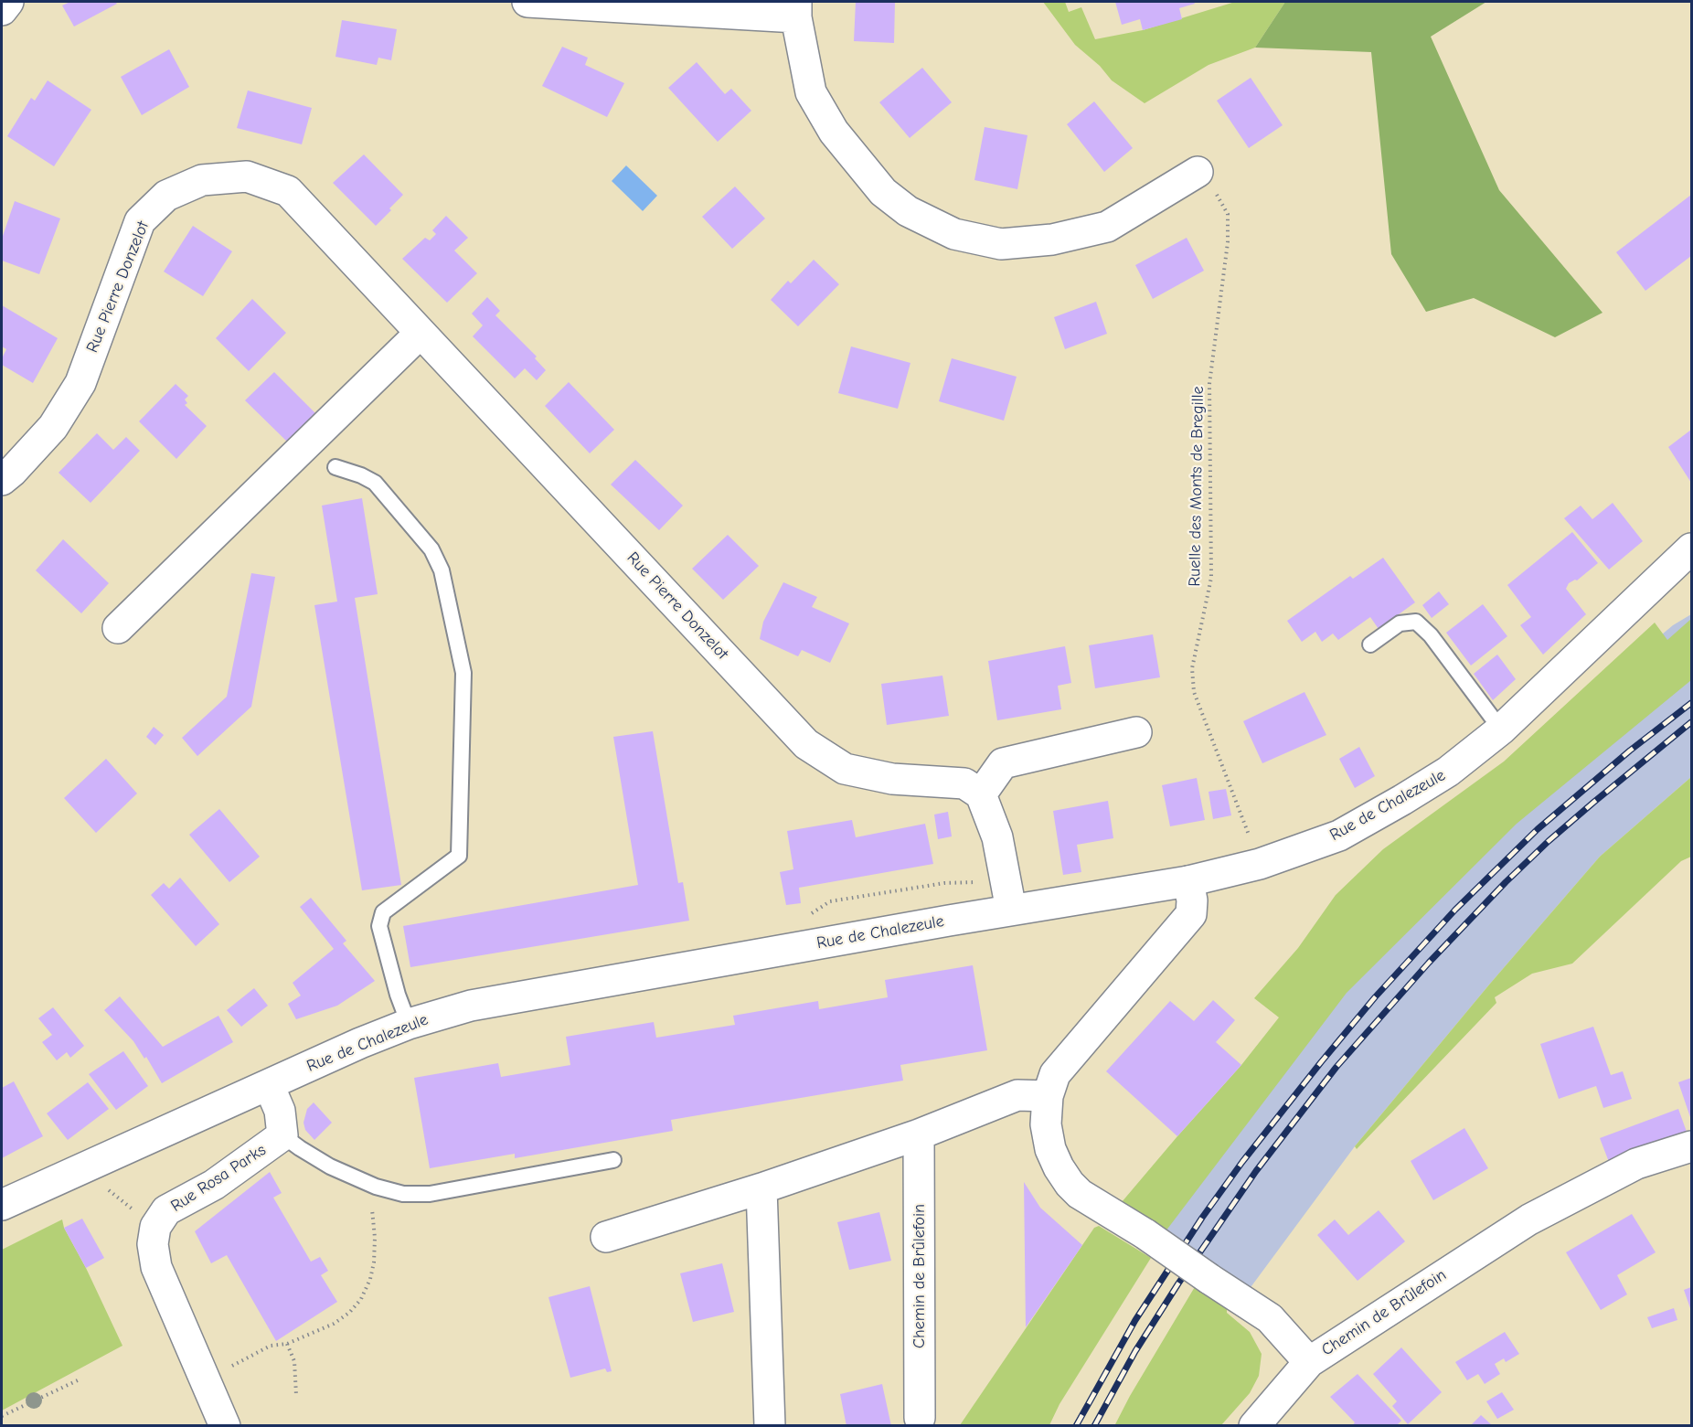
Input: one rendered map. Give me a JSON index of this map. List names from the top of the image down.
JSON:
{
  "streets": {
    "street": [
      "Rue Pierre Donzelot",
      "Rue de Chalezeule",
      "Rue Rosa Parks",
      "Chemin de Brûlefoin"
    ],
    "path": ["Ruelle des Monts de Bregille"]
  },
  "crossings": [
    ["Ruelle des Monts de Bregille", "Rue de Chalezeule"],
    ["Rue de Chalezeule", "Rue Rosa Parks"],
    ["Rue de Chalezeule", "Chemin de Brûlefoin"]
  ]
}
